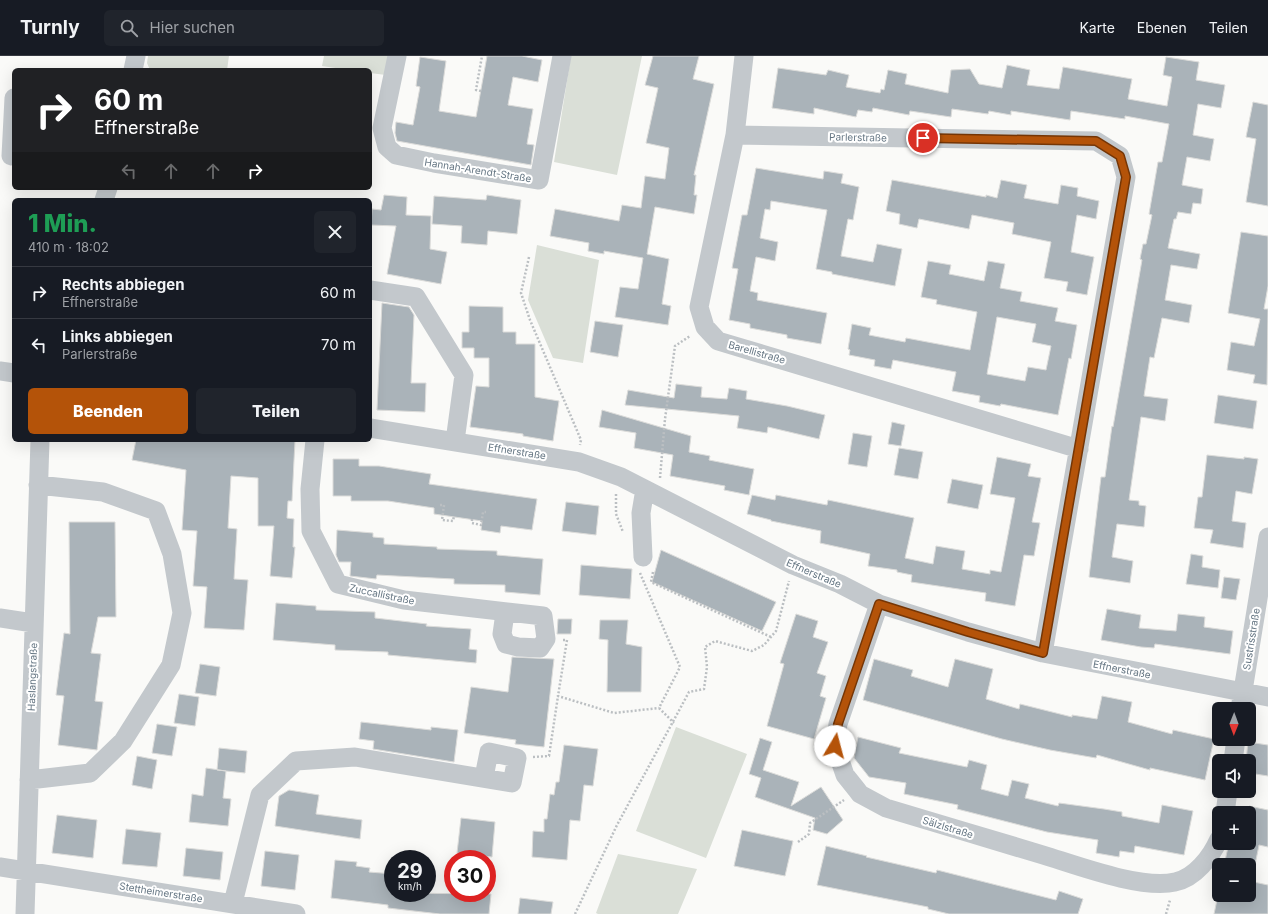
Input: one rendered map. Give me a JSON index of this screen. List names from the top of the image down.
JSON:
{
  "streets": {
    "street": [
      "Parlerstraße",
      "Hannah-Arendt-Straße",
      "Barellistraße",
      "Effnerstraße",
      "Zuccallistraße",
      "Sustrisstraße",
      "Haslangstraße",
      "Sälzlstraße",
      "Stettheimerstraße"
    ]
  },
  "crossings": [
    ["Parlerstraße", "Barellistraße"],
    ["Parlerstraße", "Effnerstraße"],
    ["Effnerstraße", "Sustrisstraße"],
    ["Effnerstraße", "Sälzlstraße"],
    ["Haslangstraße", "Stettheimerstraße"]
  ],
  "north": "bottom",
  "page": {
    "header": "Turnly",
    "search": "Hier suchen",
    "nav": ["Karte", "Ebenen", "Teilen"],
    "turn": ["60 m", "Effnerstraße"],
    "heading": ["1 Min.", "410 m · 18:02"],
    "list": [
      {
        "name": "Rechts abbiegen",
        "note": "Effnerstraße",
        "value": "60 m"
      },
      {
        "name": "Links abbiegen",
        "note": "Parlerstraße",
        "value": "70 m"
      }
    ],
    "buttons": ["Beenden", "Teilen"],
    "map_buttons": ["+", "−"],
    "speed": "29 km/h",
    "limit": "30"
  }
}
